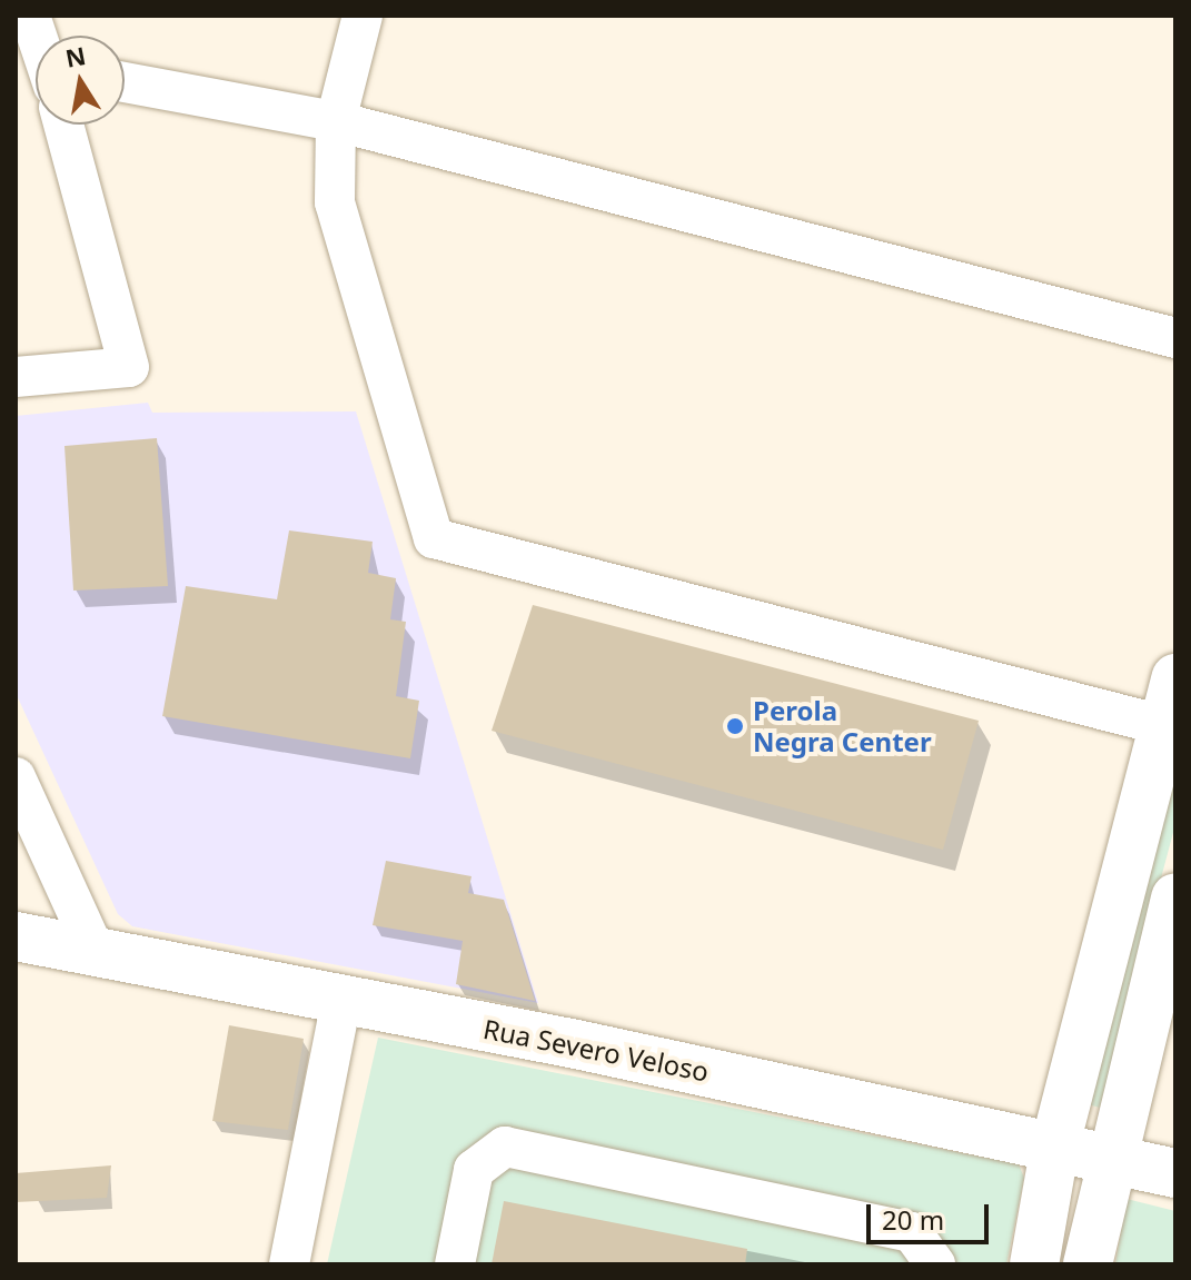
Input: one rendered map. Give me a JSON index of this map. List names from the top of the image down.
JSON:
{
  "streets": {
    "street": ["Rua Severo Veloso"]
  },
  "places": ["Perola Negra Center"],
  "scale_bar": "20 m",
  "north": "top"
}
